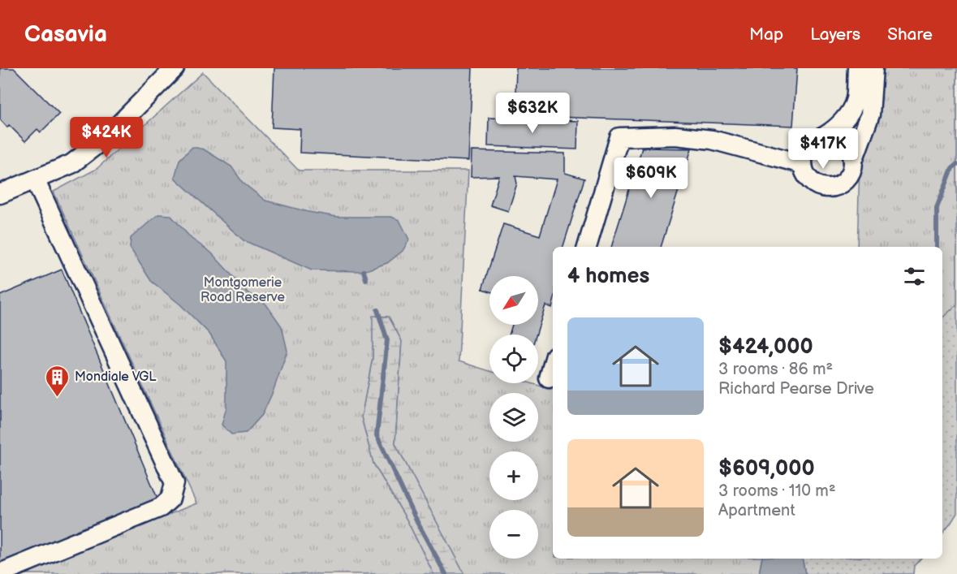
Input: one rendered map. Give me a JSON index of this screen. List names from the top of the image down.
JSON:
{
  "parks": ["Montgomerie Road Reserve"],
  "places": {
    "building": ["Mondiale VGL"]
  },
  "north": "bottom left",
  "page": {
    "header": "Casavia",
    "nav": ["Map", "Layers", "Share"],
    "price": [
      "$632K",
      "$424K",
      "$417K",
      "$609K"
    ],
    "heading": "4 homes",
    "map_buttons": ["+", "−"],
    "list": [
      {
        "name": "$424,000",
        "note": "3 rooms · 86 m² · Richard Pearse Drive"
      },
      {
        "name": "$609,000",
        "note": "3 rooms · 110 m² · Apartment"
      }
    ]
  }
}
